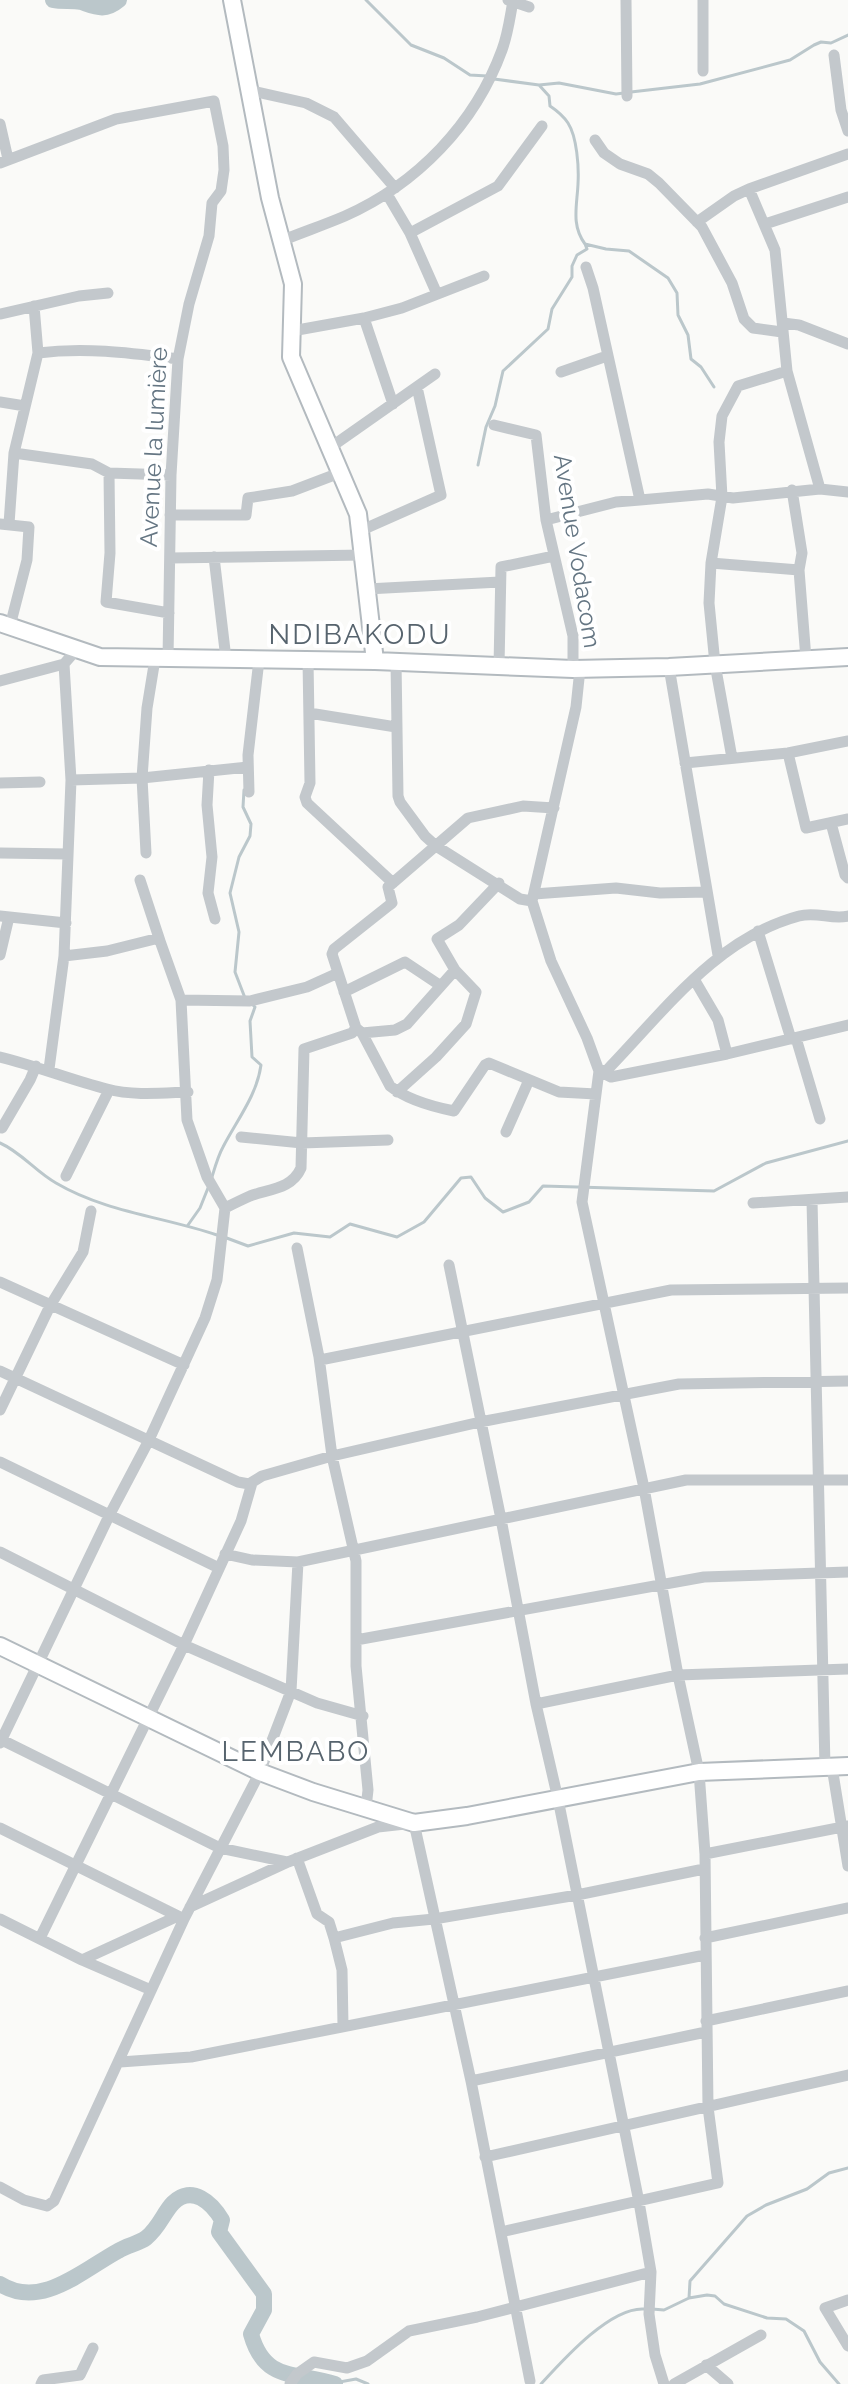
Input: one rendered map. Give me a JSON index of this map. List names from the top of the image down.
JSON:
{
  "streets": {
    "street": ["Avenue la lumière", "Avenue Vodacom"]
  },
  "districts": ["NDIBAKODU", "LEMBABO"]
}
